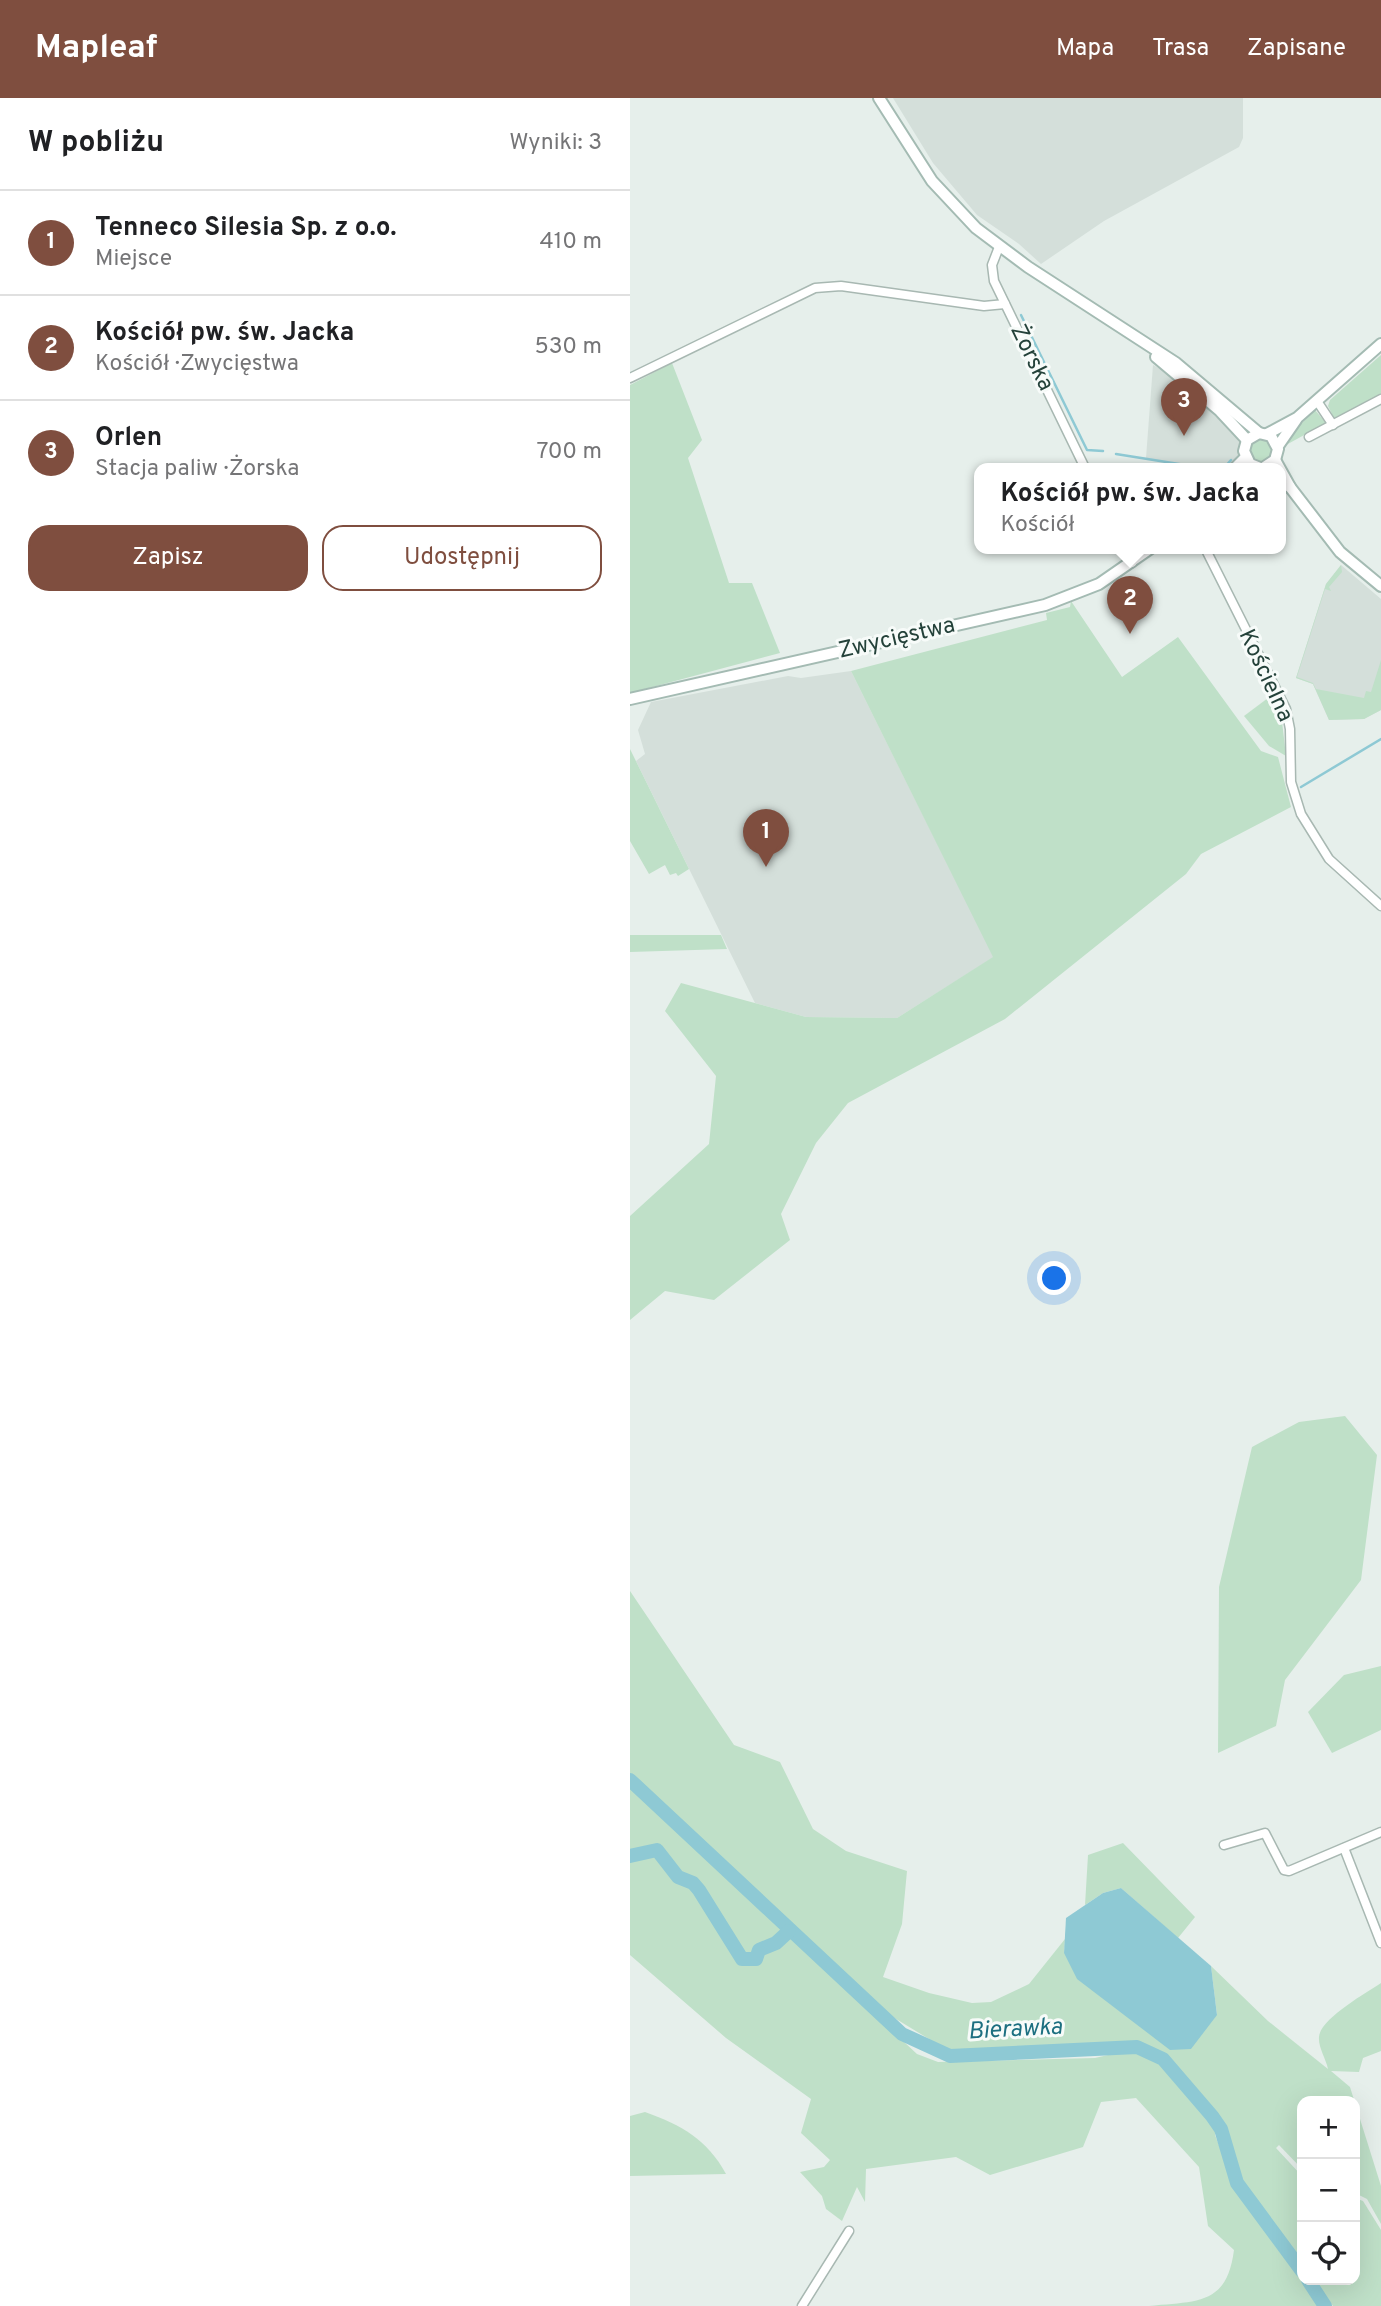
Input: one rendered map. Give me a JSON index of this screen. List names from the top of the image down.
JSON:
{
  "streets": {
    "main road": ["Zwycięstwa"],
    "street": ["Żorska", "Kościelna"]
  },
  "water": ["Bierawka"],
  "page": {
    "header": "Mapleaf",
    "nav": ["Mapa", "Trasa", "Zapisane"],
    "heading": ["W pobliżu", "Wyniki: 3"],
    "list": [
      {
        "mark": "1",
        "name": "Tenneco Silesia Sp. z o.o.",
        "note": "Miejsce",
        "value": "410 m"
      },
      {
        "mark": "2",
        "name": "Kościół pw. św. Jacka",
        "note": "Kościół · Zwycięstwa",
        "value": "530 m"
      },
      {
        "mark": "3",
        "name": "Orlen",
        "note": "Stacja paliw · Żorska",
        "value": "700 m"
      }
    ],
    "pins": ["3", "2", "1"],
    "popup": ["Kościół pw. św. Jacka", "Kościół"],
    "buttons": ["Zapisz", "Udostępnij"],
    "map_buttons": ["+", "−"]
  }
}
